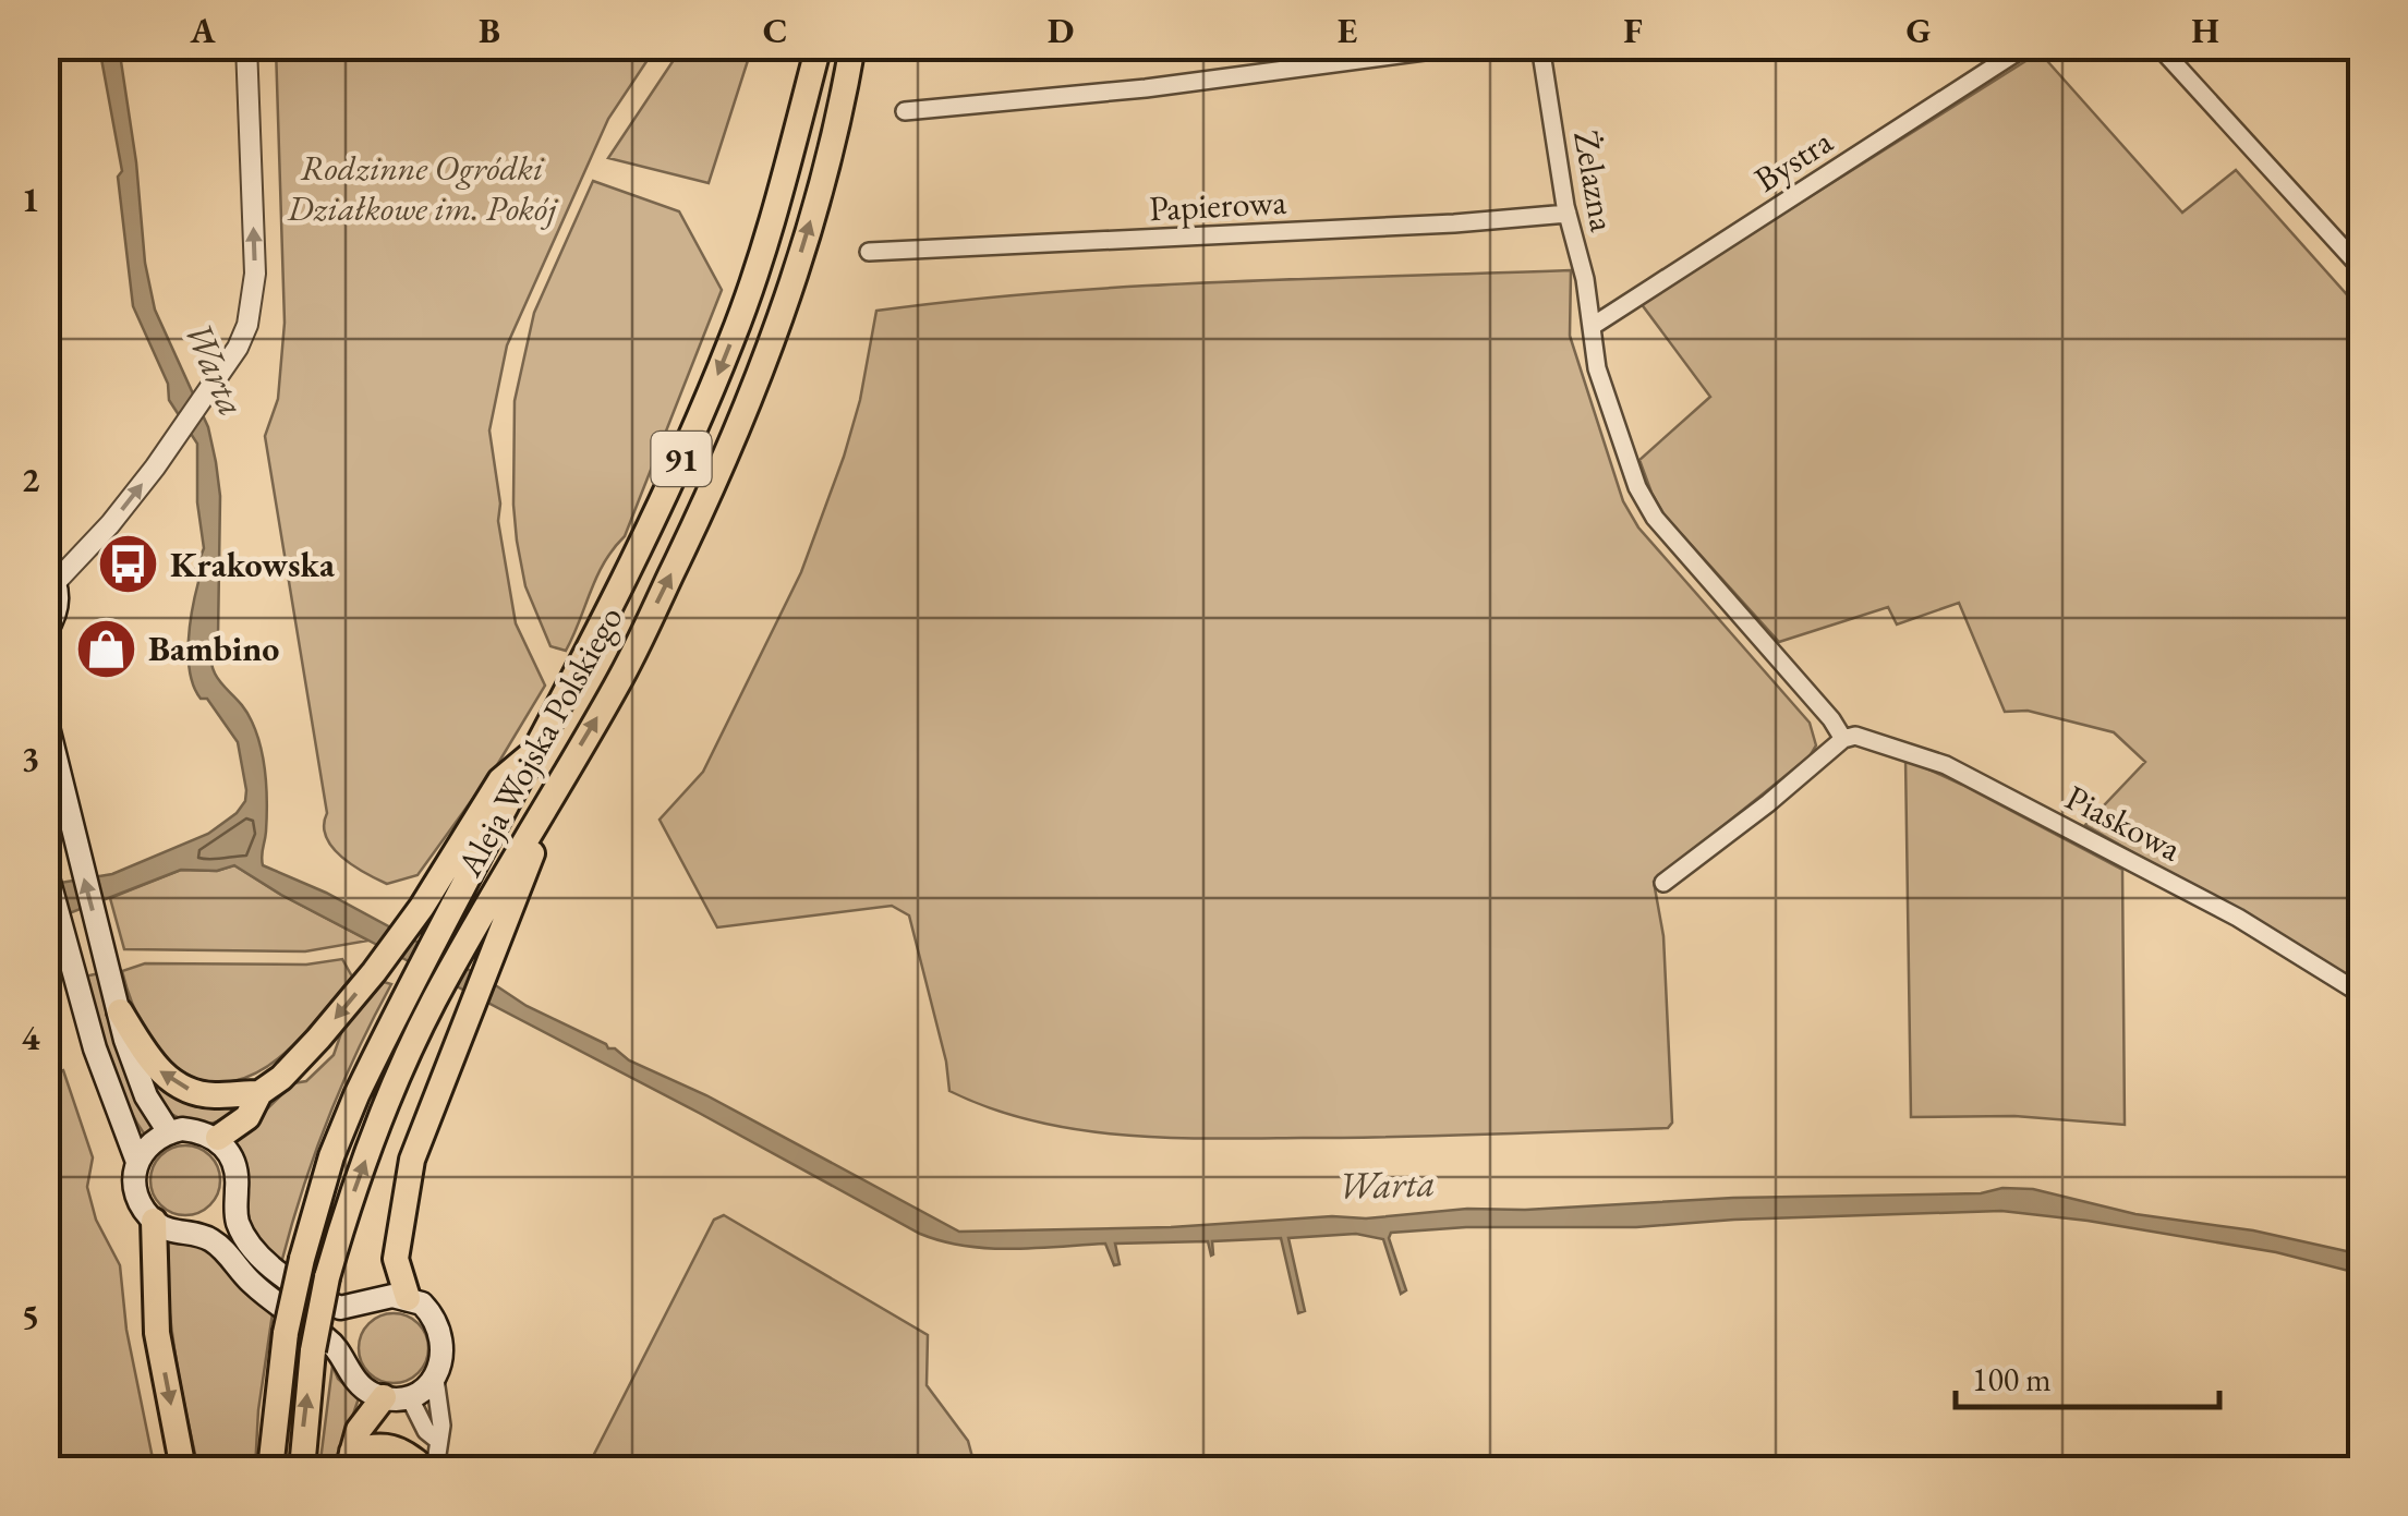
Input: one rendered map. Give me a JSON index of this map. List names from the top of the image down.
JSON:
{
  "streets": {
    "main road": ["91", "Aleja Wojska Polskiego"],
    "street": [
      "Bystra",
      "Żelazna",
      "Papierowa",
      "Piaskowa"
    ]
  },
  "crossings": [
    ["Bystra", "Żelazna"],
    ["Żelazna", "Papierowa"]
  ],
  "water": ["Warta"],
  "parks": ["Rodzinne Ogródki Działkowe im. Pokój"],
  "places": {
    "bus stop": ["Krakowska"],
    "shop": ["Bambino"]
  },
  "scale_bar": "100 m",
  "grid": {
    "columns": [
      "A",
      "B",
      "C",
      "D",
      "E",
      "F",
      "G",
      "H"
    ],
    "rows": [
      "1",
      "2",
      "3",
      "4",
      "5"
    ]
  }
}
